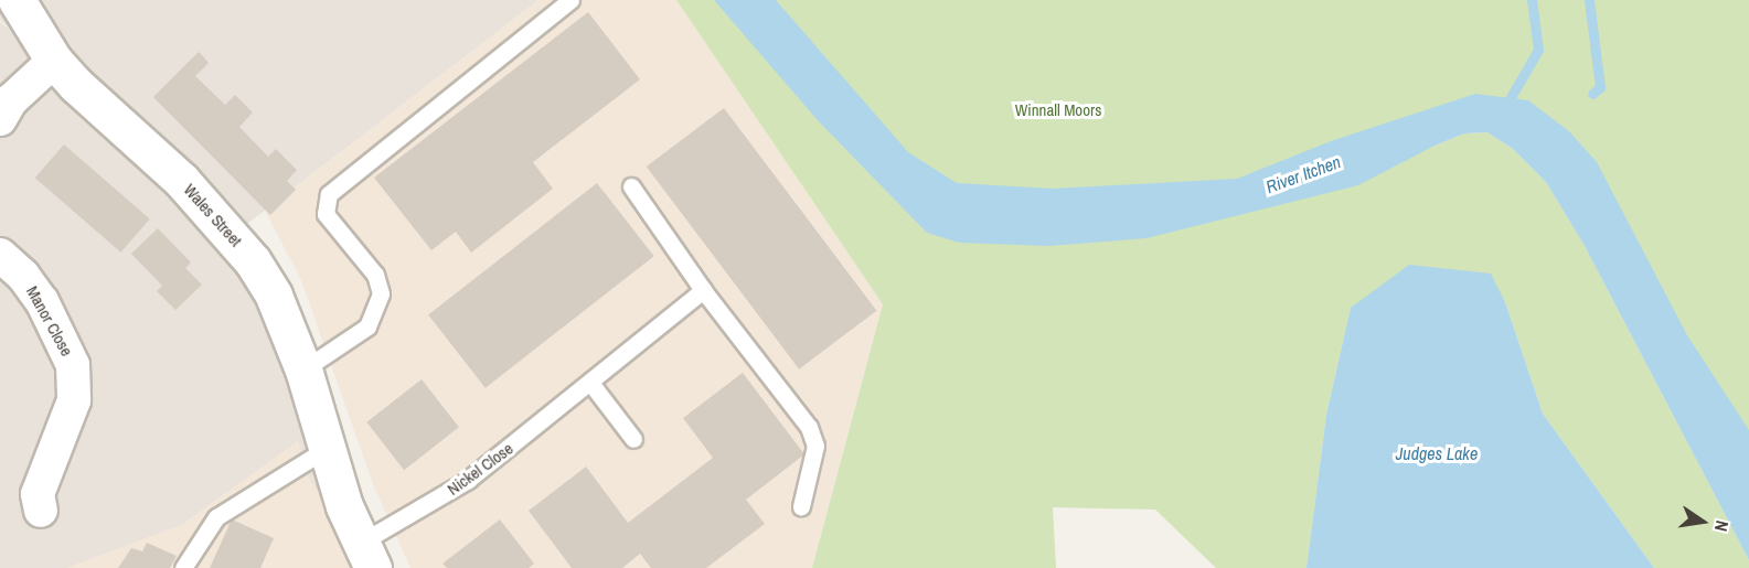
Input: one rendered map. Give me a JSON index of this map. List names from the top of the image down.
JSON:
{
  "streets": {
    "street": ["Wales Street", "Manor Close"],
    "lane": ["Nickel Close"]
  },
  "crossings": [
    ["Wales Street", "Nickel Close"]
  ],
  "water": ["River Itchen", "Judges Lake"],
  "parks": ["Winnall Moors"],
  "north": "right"
}
